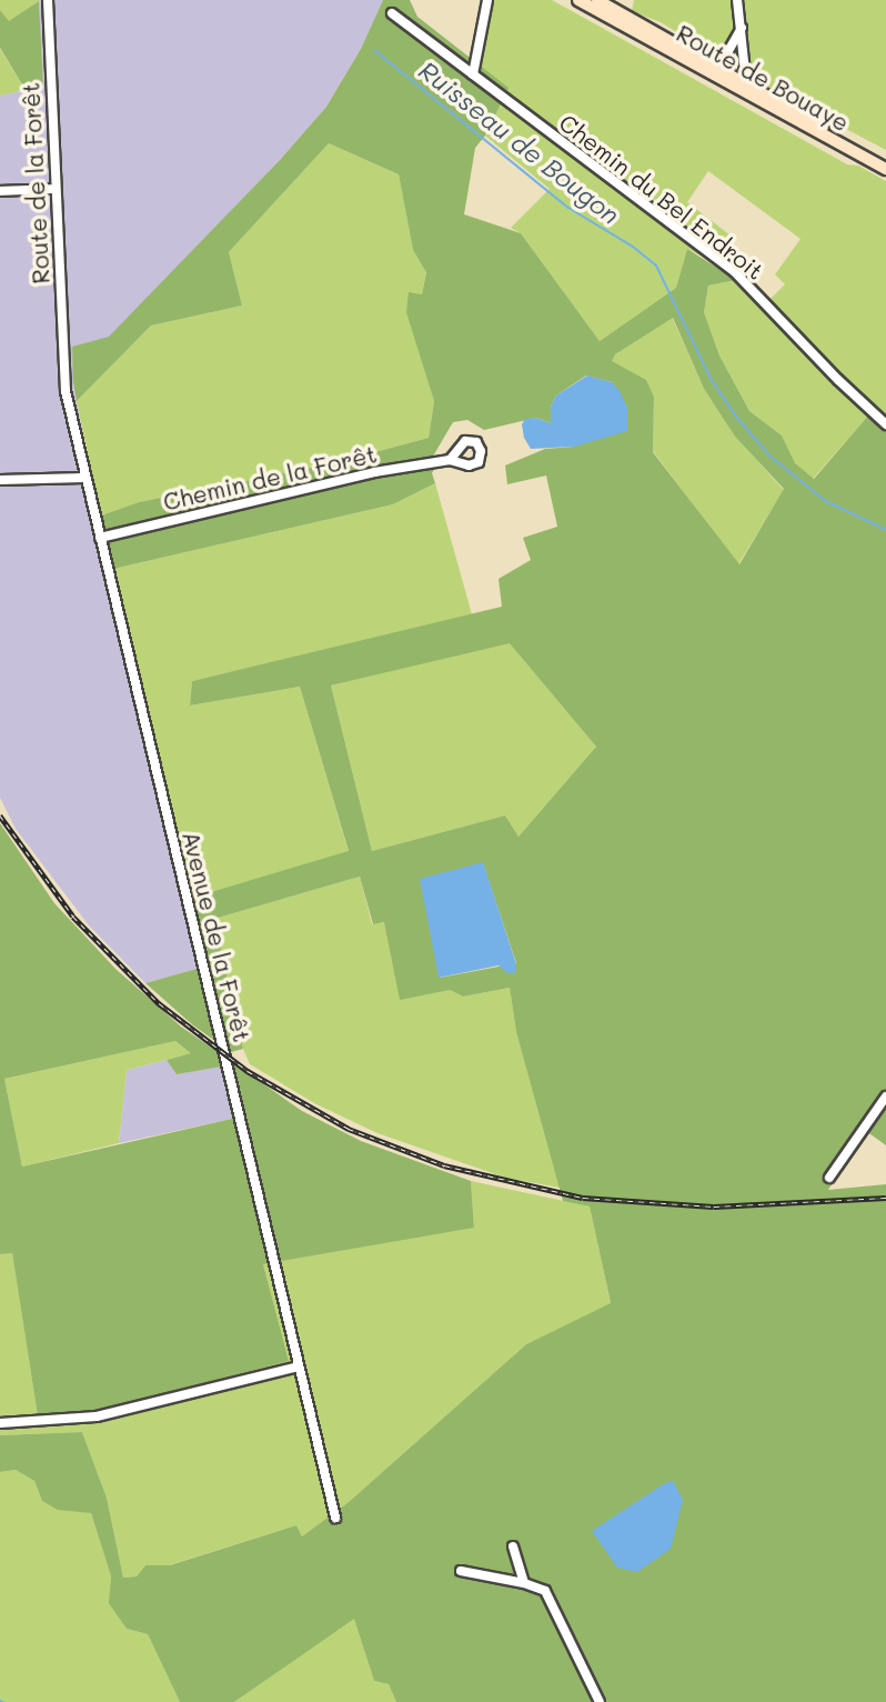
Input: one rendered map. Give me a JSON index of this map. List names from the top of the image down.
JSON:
{
  "streets": {
    "main road": ["Route de Bouaye"],
    "street": [
      "Route de la Forêt",
      "Chemin du Bel Endroit",
      "Chemin de la Forêt",
      "Avenue de la Forêt"
    ]
  },
  "crossings": [
    ["Route de la Forêt", "Avenue de la Forêt"],
    ["Chemin de la Forêt", "Avenue de la Forêt"]
  ],
  "water": ["Ruisseau de Bougon"]
}
